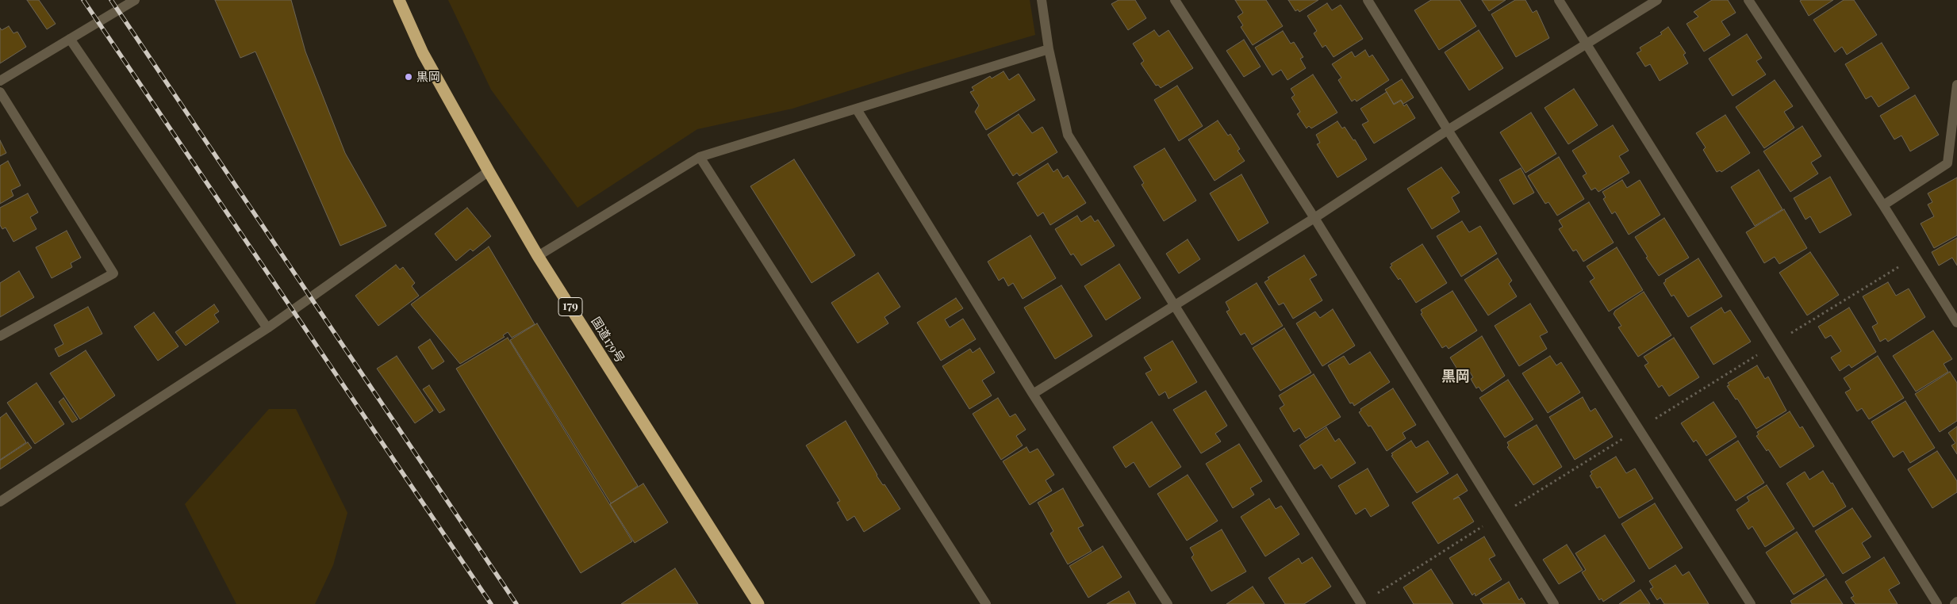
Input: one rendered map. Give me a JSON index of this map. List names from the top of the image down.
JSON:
{
  "streets": {
    "highway": ["179", "国道179号"]
  },
  "districts": ["黒岡"],
  "places": ["黒岡"]
}
